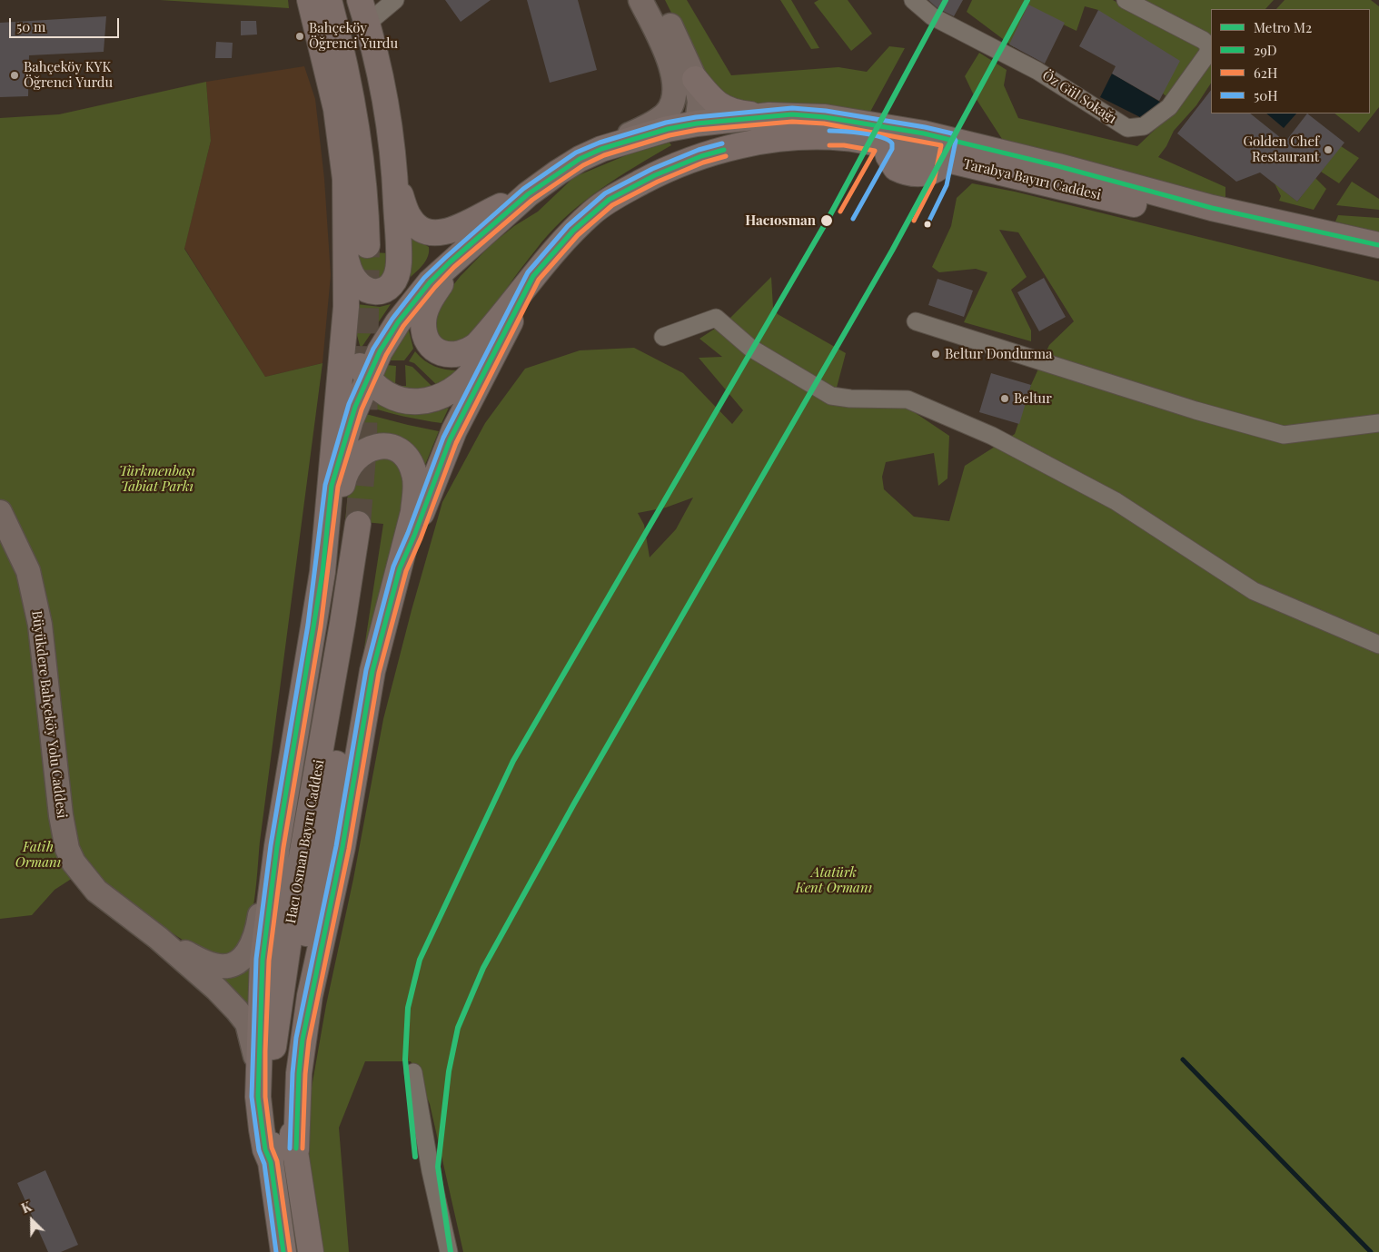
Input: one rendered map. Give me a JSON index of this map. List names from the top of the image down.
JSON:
{
  "streets": {
    "main road": ["Tarabya Bayırı Caddesi", "Büyükdere Bahçeköy Yolu Caddesi", "Hacı Osman Bayırı Caddesi"],
    "street": ["Öz Gül Sokağı"]
  },
  "parks": ["Türkmenbaşı Tabiat Parkı", "Fatih Ormanı", "Atatürk Kent Ormanı"],
  "places": [
    "Bahçeköy Öğrenci Yurdu",
    "Bahçeköy KYK Öğrenci Yurdu",
    "Golden Chef Restaurant",
    "Hacıosman",
    "Beltur Dondurma",
    "Beltur"
  ],
  "lines": [
    "metro line M2",
    "transit line 50H",
    "transit line 29D",
    "transit line 62H"
  ],
  "legend": [
    "Metro M2",
    "29D",
    "62H",
    "50H"
  ],
  "scale_bar": "50 m",
  "north": "top left"
}
